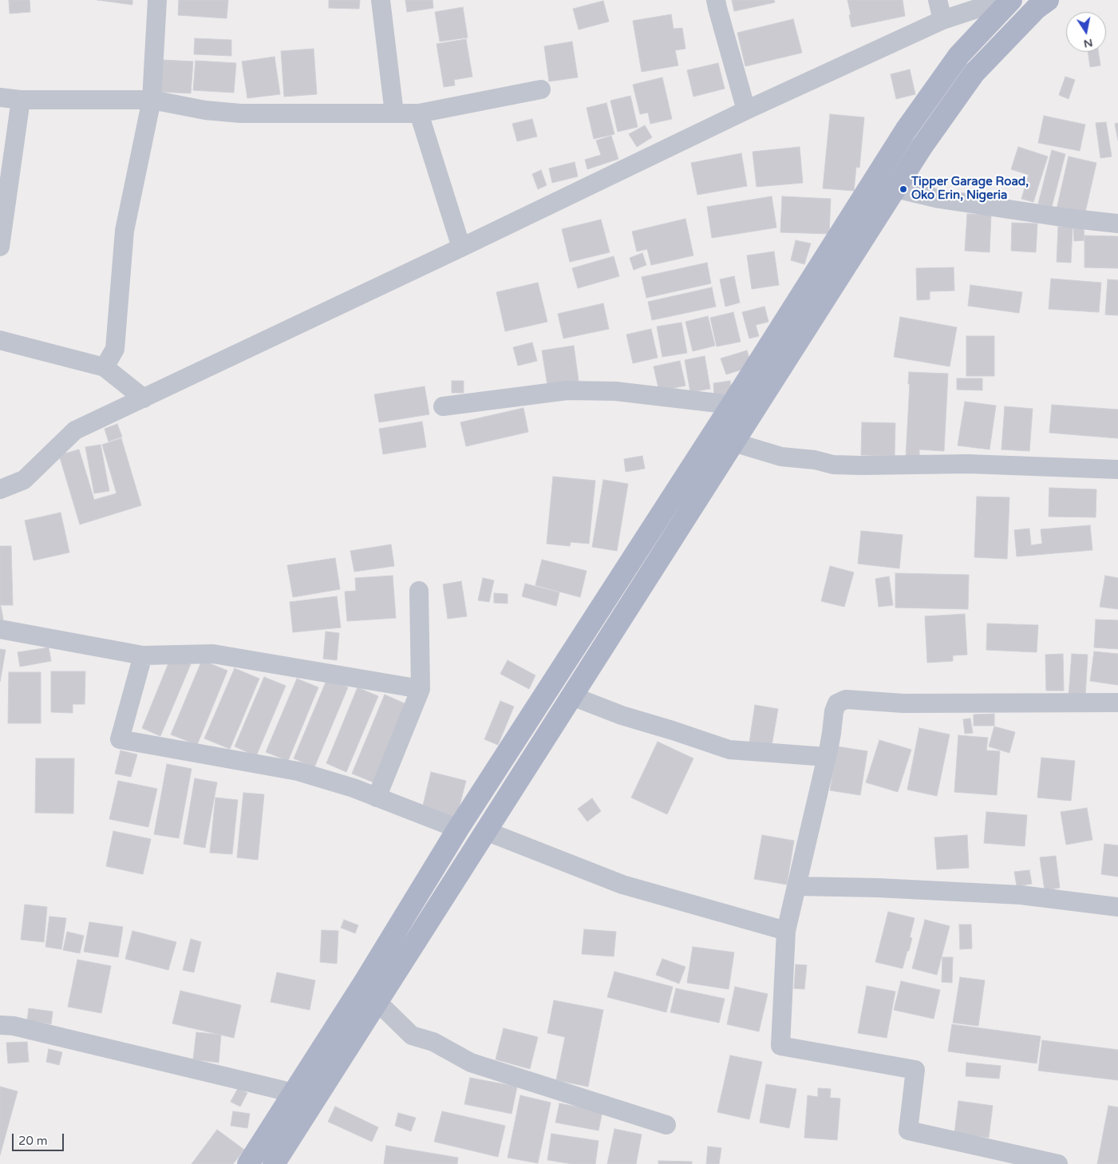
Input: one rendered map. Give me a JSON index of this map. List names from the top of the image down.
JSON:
{
  "places": ["Tipper Garage Road, Oko Erin, Nigeria"],
  "scale_bar": "20 m",
  "north": "bottom"
}
